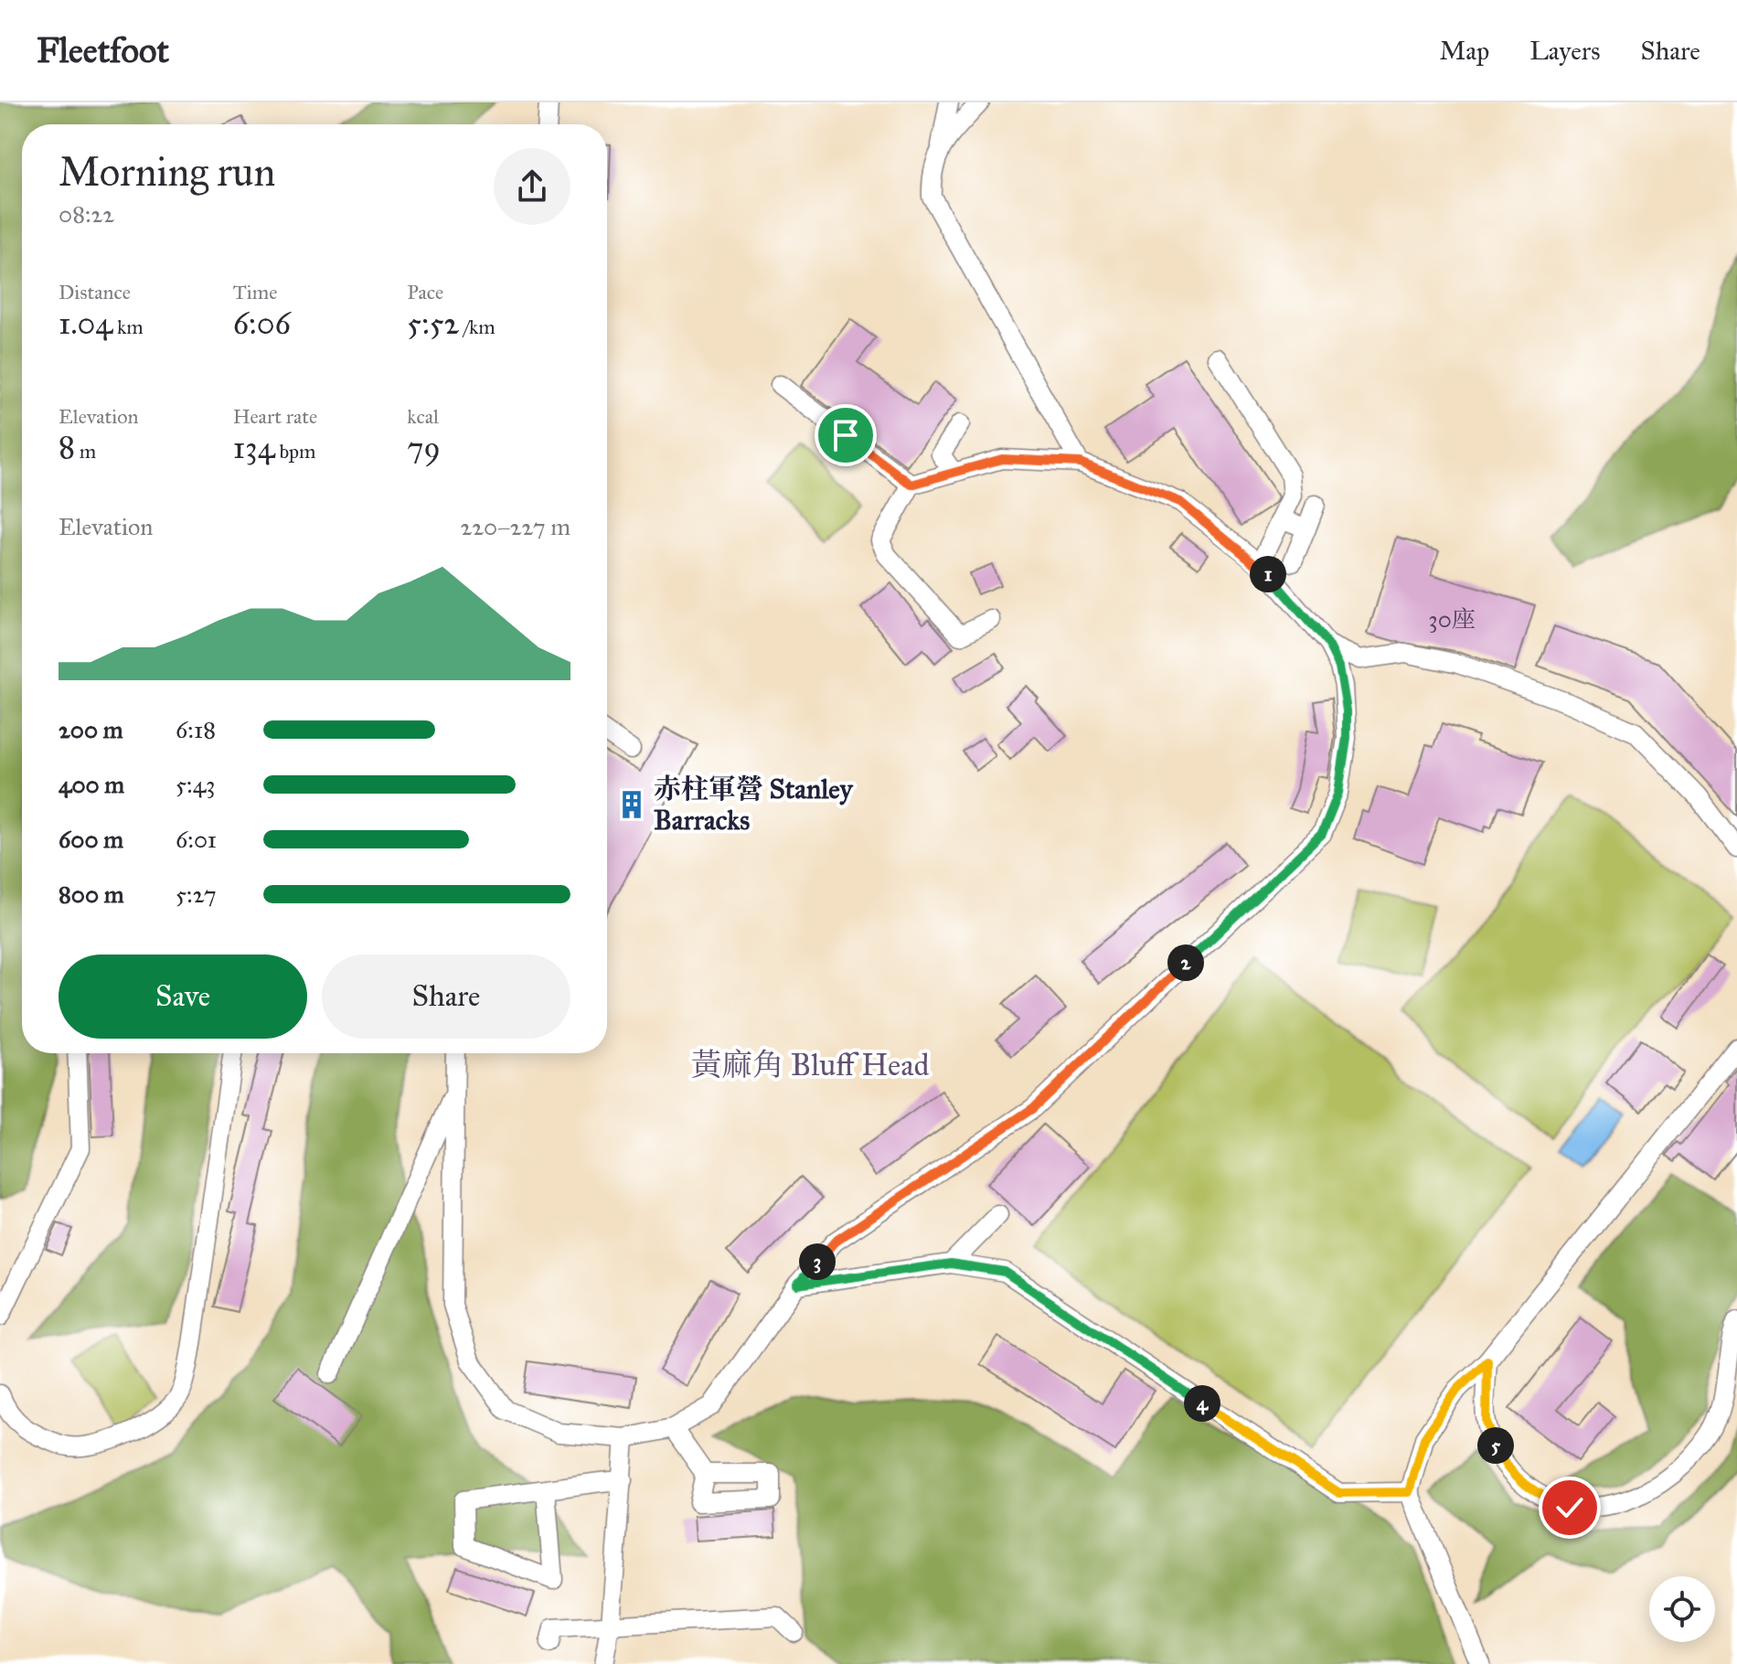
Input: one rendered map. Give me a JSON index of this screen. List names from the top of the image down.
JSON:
{
  "districts": ["黃麻角 Bluff Head"],
  "places": {
    "building": ["赤柱軍營 Stanley Barracks"]
  },
  "house_numbers": ["30座"],
  "page": {
    "header": "Fleetfoot",
    "nav": ["Map", "Layers", "Share"],
    "heading": ["Morning run", "08:22"],
    "stats": [
      ["Distance", "1.04 km"],
      ["Time", "6:06"],
      ["Pace", "5:52 /km"],
      ["Elevation", "8 m"],
      ["Heart rate", "134 bpm"],
      ["kcal", "79"]
    ],
    "chart": ["Elevation", "220–227 m"],
    "pins": [
      "1",
      "2",
      "3",
      "4",
      "5"
    ],
    "list": [
      {
        "name": "200 m",
        "note": "6:18"
      },
      {
        "name": "400 m",
        "note": "5:43"
      },
      {
        "name": "600 m",
        "note": "6:01"
      },
      {
        "name": "800 m",
        "note": "5:27"
      }
    ],
    "buttons": ["Save", "Share"]
  }
}
